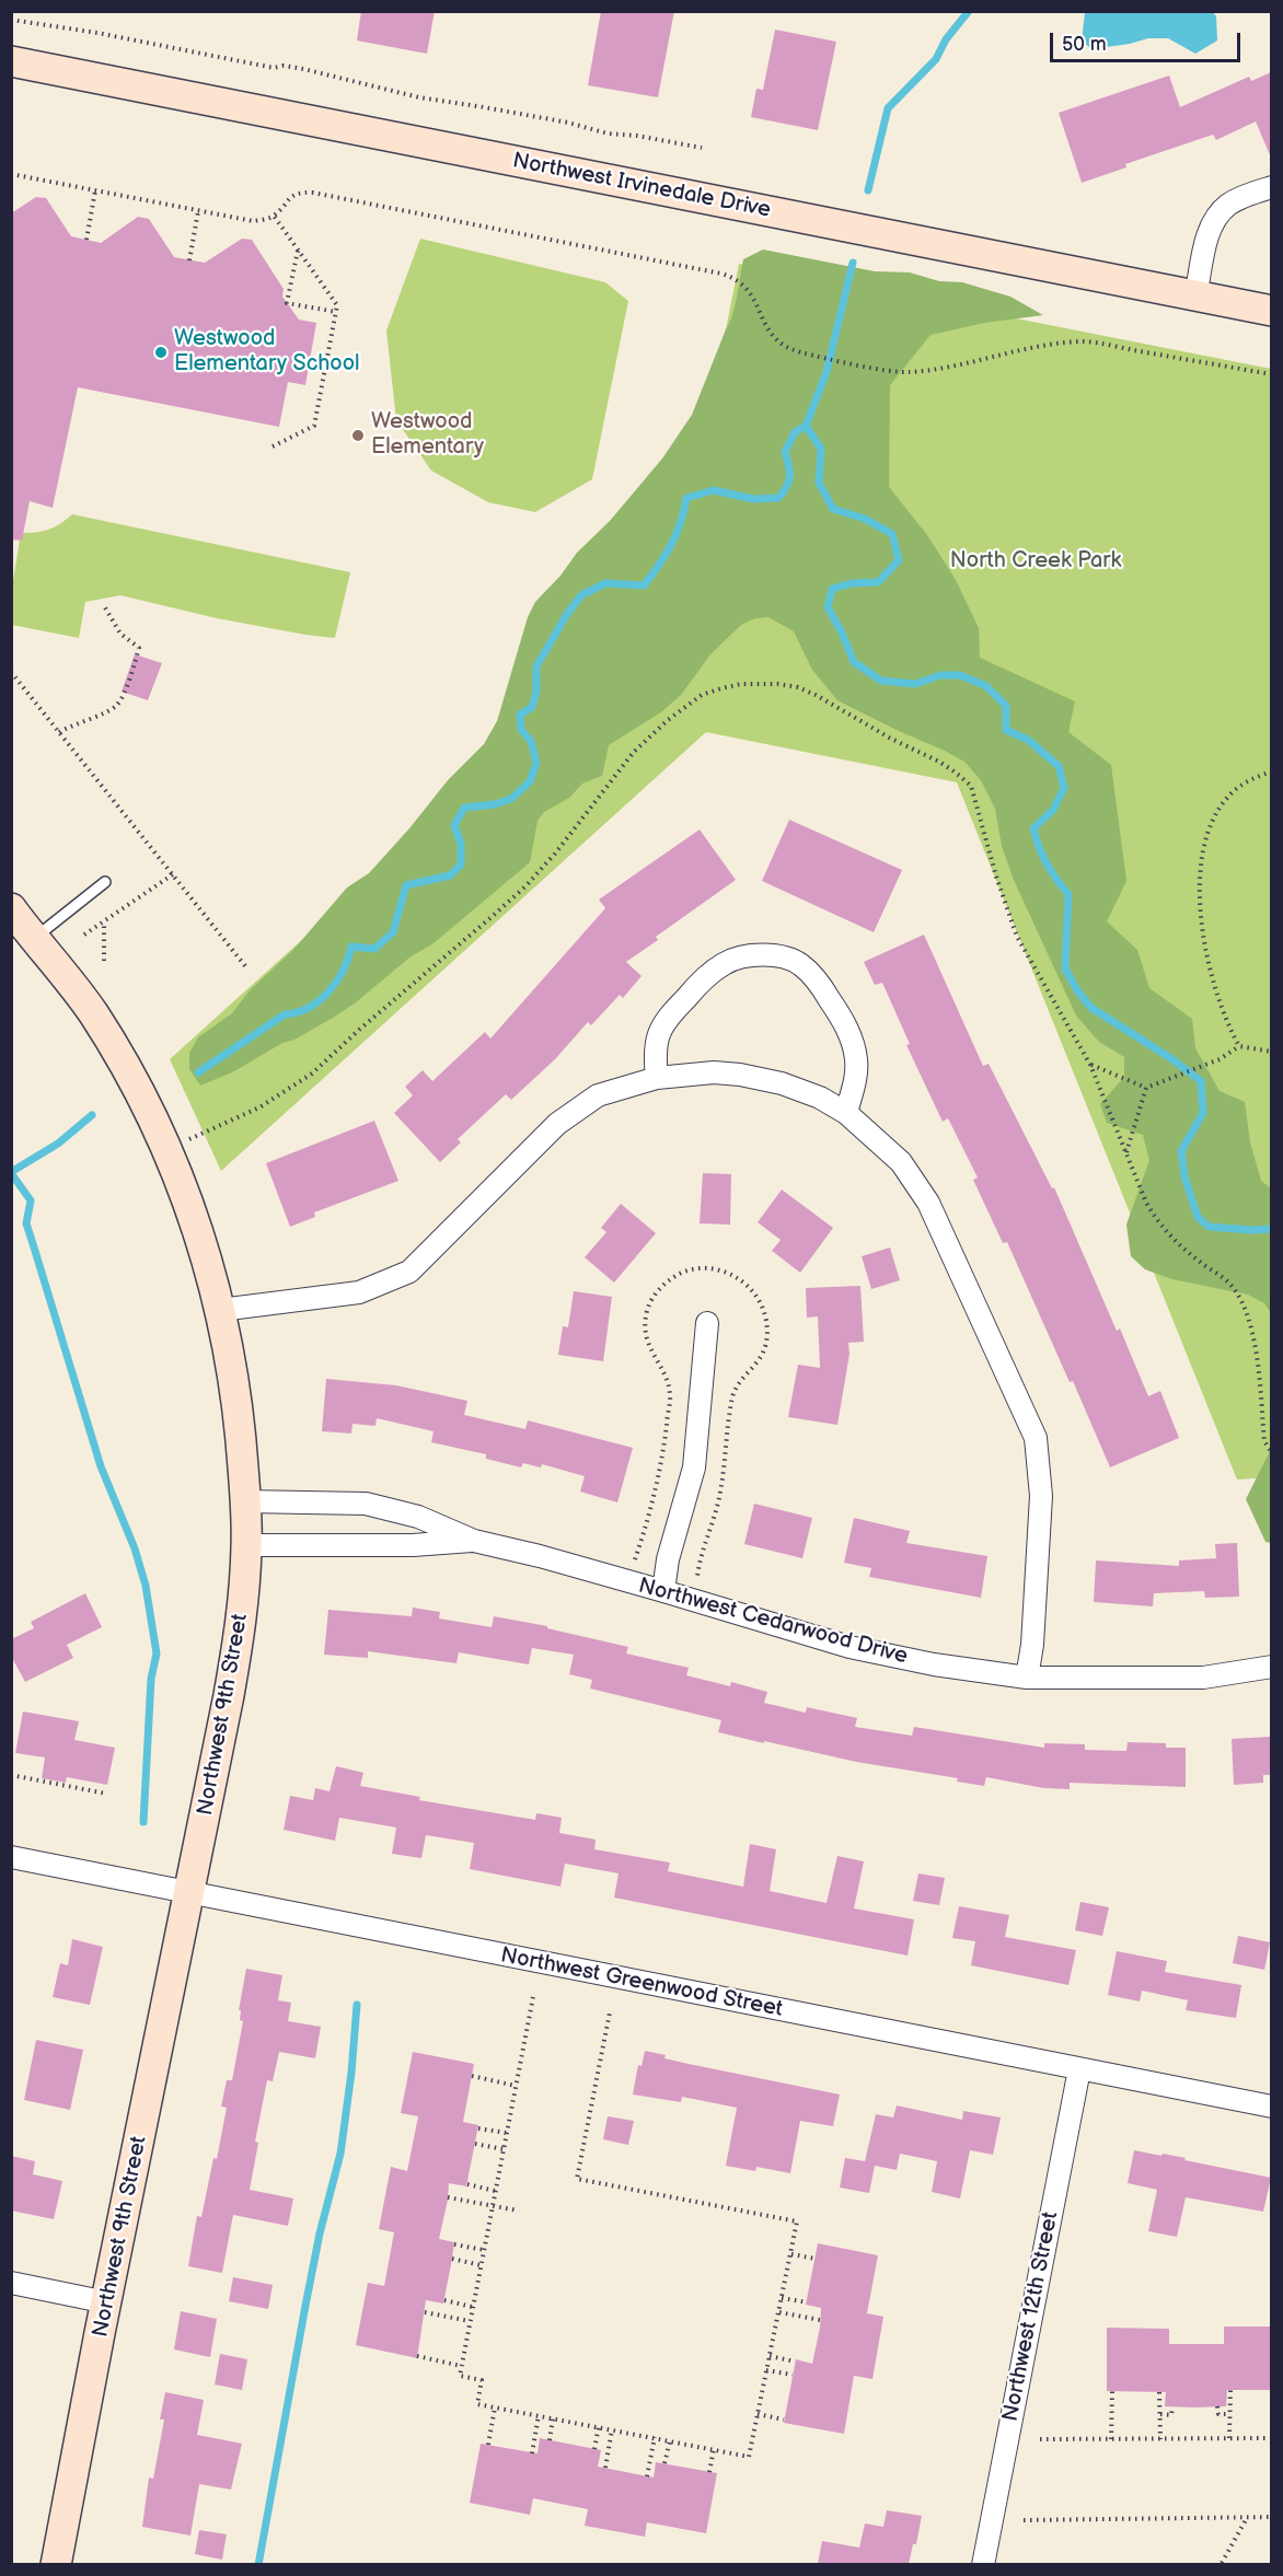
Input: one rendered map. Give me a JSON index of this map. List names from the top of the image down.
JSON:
{
  "streets": {
    "street": [
      "Northwest Irvinedale Drive",
      "Northwest Cedarwood Drive",
      "Northwest 9th Street",
      "Northwest Greenwood Street",
      "Northwest 12th Street"
    ]
  },
  "crossings": [
    ["Northwest Cedarwood Drive", "Northwest 9th Street"],
    ["Northwest 9th Street", "Northwest Greenwood Street"],
    ["Northwest Greenwood Street", "Northwest 12th Street"]
  ],
  "parks": ["North Creek Park"],
  "places": ["Westwood Elementary School", "Westwood Elementary"],
  "scale_bar": "50 m"
}
